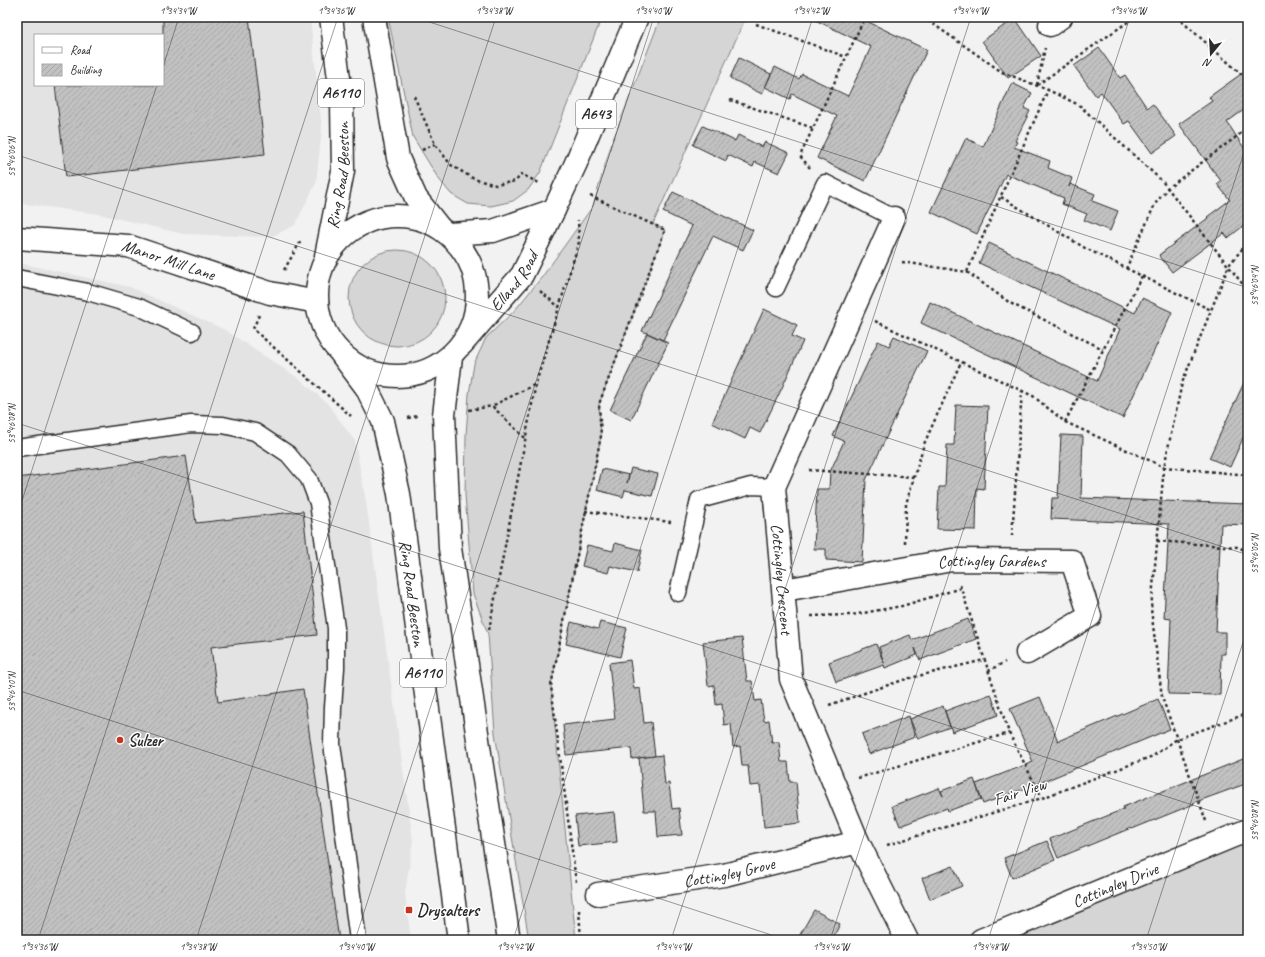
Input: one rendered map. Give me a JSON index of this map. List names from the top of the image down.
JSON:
{
  "streets": {
    "main road": [
      "A6110",
      "A643",
      "Ring Road Beeston",
      "Manor Mill Lane",
      "Elland Road",
      "Cottingley Gardens",
      "Cottingley Crescent",
      "Cottingley Grove",
      "Cottingley Drive"
    ],
    "path": ["Fair View"]
  },
  "crossings": [
    ["A6110", "Elland Road"],
    ["Cottingley Gardens", "Cottingley Crescent"],
    ["Cottingley Crescent", "Fair View"],
    ["Cottingley Crescent", "Cottingley Grove"],
    ["Fair View", "Cottingley Grove"]
  ],
  "places": {
    "other": ["Sulzer"],
    "transit": ["Drysalters"]
  },
  "legend": ["Road", "Building"],
  "north": "bottom",
  "coordinates": [
    "1°34'34\"W",
    "1°34'36\"W",
    "1°34'38\"W",
    "1°34'40\"W",
    "1°34'42\"W",
    "1°34'44\"W",
    "1°34'46\"W",
    "53°46'06\"N",
    "53°46'04\"N",
    "53°46'08\"N",
    "53°46'10\"N",
    "1°34'48\"W",
    "1°34'50\"W"
  ]
}
